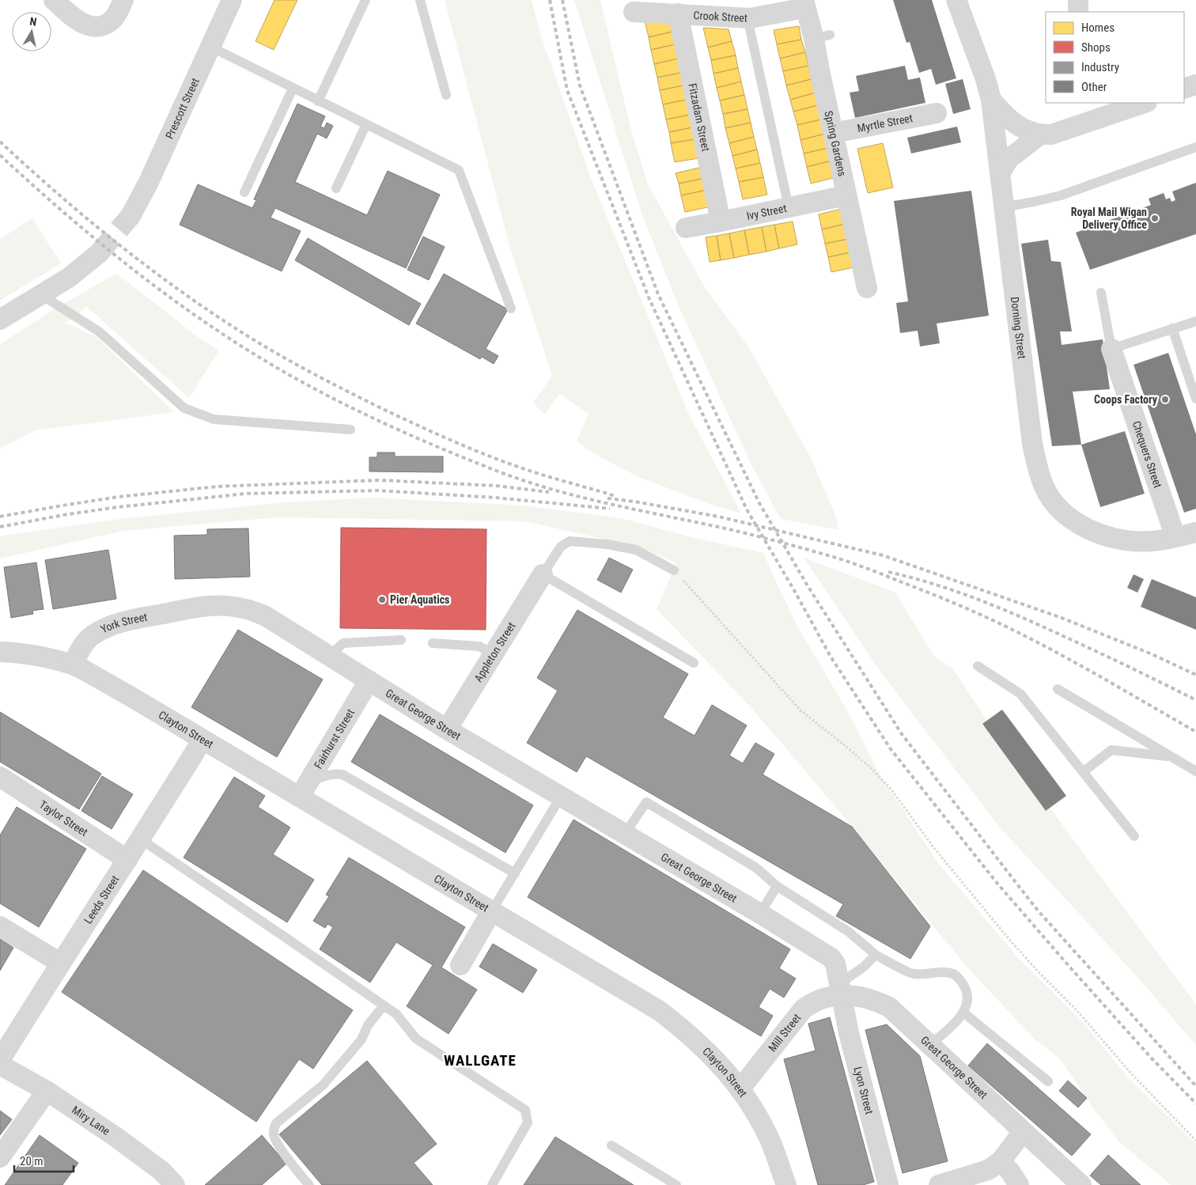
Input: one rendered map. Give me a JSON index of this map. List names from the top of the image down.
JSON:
{
  "streets": {
    "street": [
      "Crook Street",
      "Prescott Street",
      "Fitzadam Street",
      "Myrtle Street",
      "Spring Gardens",
      "Ivy Street",
      "Dorning Street",
      "Chequers Street",
      "York Street",
      "Appleton Street",
      "Great George Street",
      "Clayton Street",
      "Fairhurst Street",
      "Taylor Street",
      "Leeds Street",
      "Mill Street",
      "Lyon Street",
      "Miry Lane"
    ]
  },
  "crossings": [
    ["Crook Street", "Fitzadam Street"],
    ["Crook Street", "Spring Gardens"],
    ["Fitzadam Street", "Ivy Street"],
    ["Myrtle Street", "Spring Gardens"],
    ["Spring Gardens", "Ivy Street"],
    ["Dorning Street", "Chequers Street"],
    ["York Street", "Great George Street"],
    ["York Street", "Clayton Street"],
    ["Appleton Street", "Great George Street"],
    ["Great George Street", "Fairhurst Street"],
    ["Great George Street", "Mill Street"],
    ["Great George Street", "Lyon Street"],
    ["Clayton Street", "Fairhurst Street"],
    ["Clayton Street", "Leeds Street"],
    ["Clayton Street", "Mill Street"],
    ["Taylor Street", "Leeds Street"],
    ["Mill Street", "Lyon Street"]
  ],
  "districts": ["WALLGATE"],
  "places": ["Royal Mail Wigan Delivery Office", "Coops Factory", "Pier Aquatics"],
  "legend": [
    "Homes",
    "Shops",
    "Industry",
    "Other"
  ],
  "scale_bar": "20 m",
  "north": "top"
}
